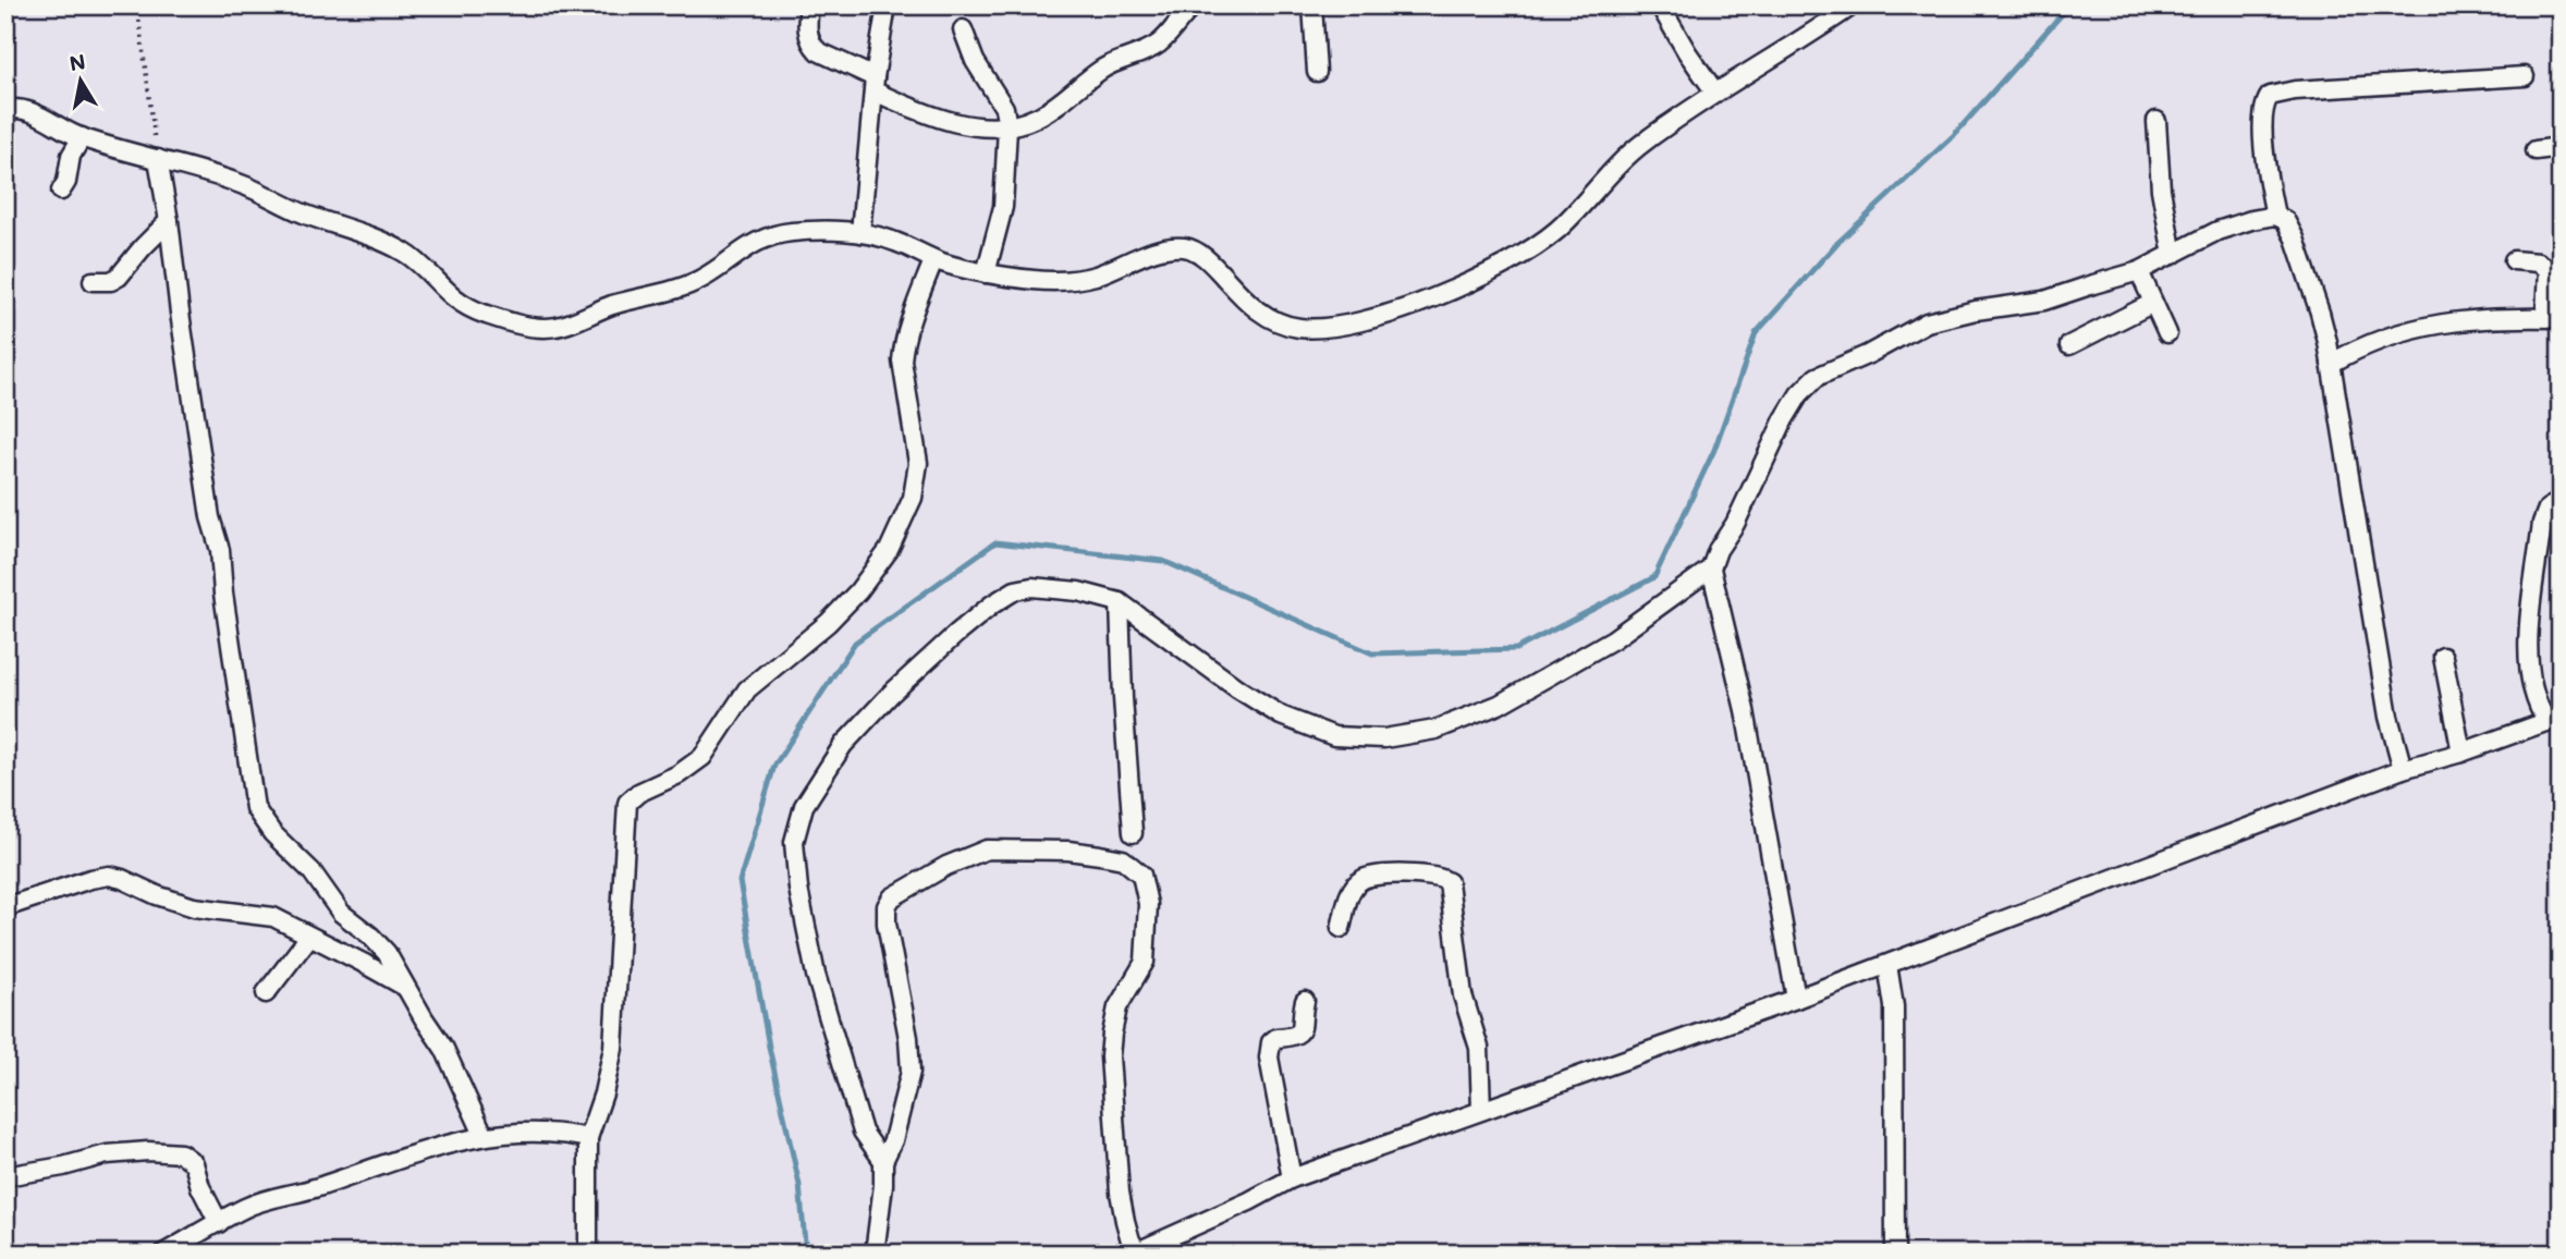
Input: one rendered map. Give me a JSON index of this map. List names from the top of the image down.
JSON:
{
  "north": "top"
}
